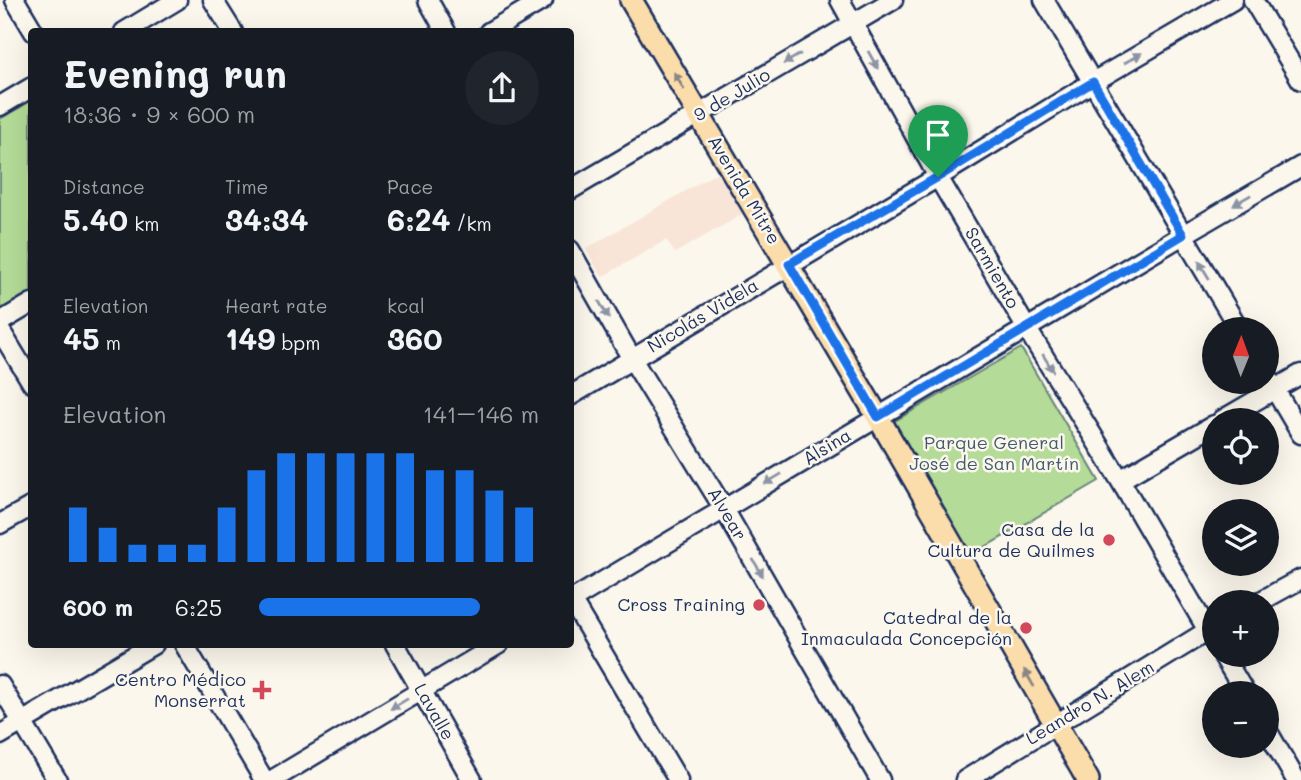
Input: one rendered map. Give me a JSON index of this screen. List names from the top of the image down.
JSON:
{
  "streets": {
    "main road": ["Avenida Mitre"],
    "street": [
      "9 de Julio",
      "Sarmiento",
      "Nicolás Videla",
      "Alsina",
      "Alvear",
      "Leandro N. Alem",
      "Lavalle"
    ]
  },
  "crossings": [
    ["9 de Julio", "Avenida Mitre"],
    ["9 de Julio", "Sarmiento"],
    ["Avenida Mitre", "Nicolás Videla"],
    ["Avenida Mitre", "Alsina"],
    ["Avenida Mitre", "Leandro N. Alem"],
    ["Sarmiento", "Nicolás Videla"],
    ["Sarmiento", "Alsina"],
    ["Nicolás Videla", "Alvear"],
    ["Alsina", "Alvear"]
  ],
  "one_way": [
    "9 de Julio",
    "Avenida Mitre",
    "Sarmiento",
    "Alsina",
    "Alvear"
  ],
  "parks": ["Parque General José de San Martín"],
  "places": {
    "other": ["Casa de la Cultura de Quilmes", "Cross Training", "Catedral de la Inmaculada Concepción"],
    "health": ["Centro Médico Monserrat"]
  },
  "north": "top",
  "page": {
    "heading": ["Evening run", "18:36 · 9 × 600 m"],
    "stats": [
      ["Distance", "5.40 km"],
      ["Time", "34:34"],
      ["Pace", "6:24 /km"],
      ["Elevation", "45 m"],
      ["Heart rate", "149 bpm"],
      ["kcal", "360"]
    ],
    "map_buttons": ["+", "−"],
    "chart": ["Elevation", "141–146 m"],
    "list": [
      {
        "name": "600 m",
        "note": "6:25"
      }
    ]
  }
}
